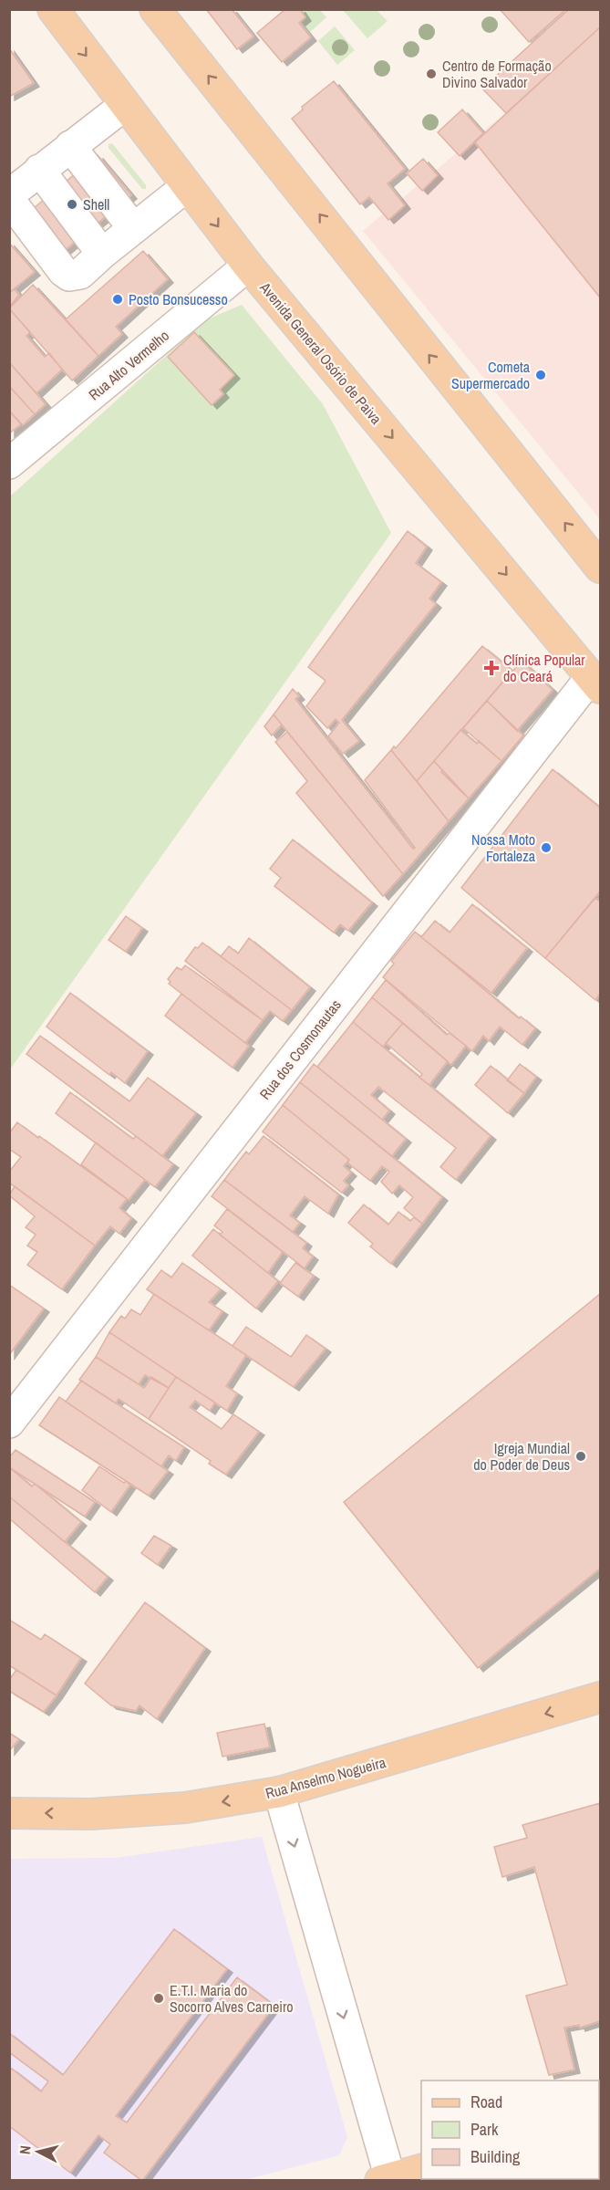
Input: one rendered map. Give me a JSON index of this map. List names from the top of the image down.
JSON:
{
  "streets": {
    "main road": ["Avenida General Osório de Paiva", "Rua Anselmo Nogueira"],
    "street": ["Rua Alto Vermelho", "Rua dos Cosmonautas"]
  },
  "crossings": [
    ["Avenida General Osório de Paiva", "Rua Alto Vermelho"],
    ["Avenida General Osório de Paiva", "Rua dos Cosmonautas"]
  ],
  "one_way": ["Rua Anselmo Nogueira"],
  "places": {
    "other": [
      "Centro de Formação Divino Salvador",
      "Shell",
      "Posto Bonsucesso",
      "Cometa Supermercado",
      "Nossa Moto Fortaleza",
      "Igreja Mundial do Poder de Deus",
      "E.T.I. Maria do Socorro Alves Carneiro"
    ],
    "health": ["Clínica Popular do Ceará"]
  },
  "legend": ["Road", "Park", "Building"],
  "north": "left"
}
